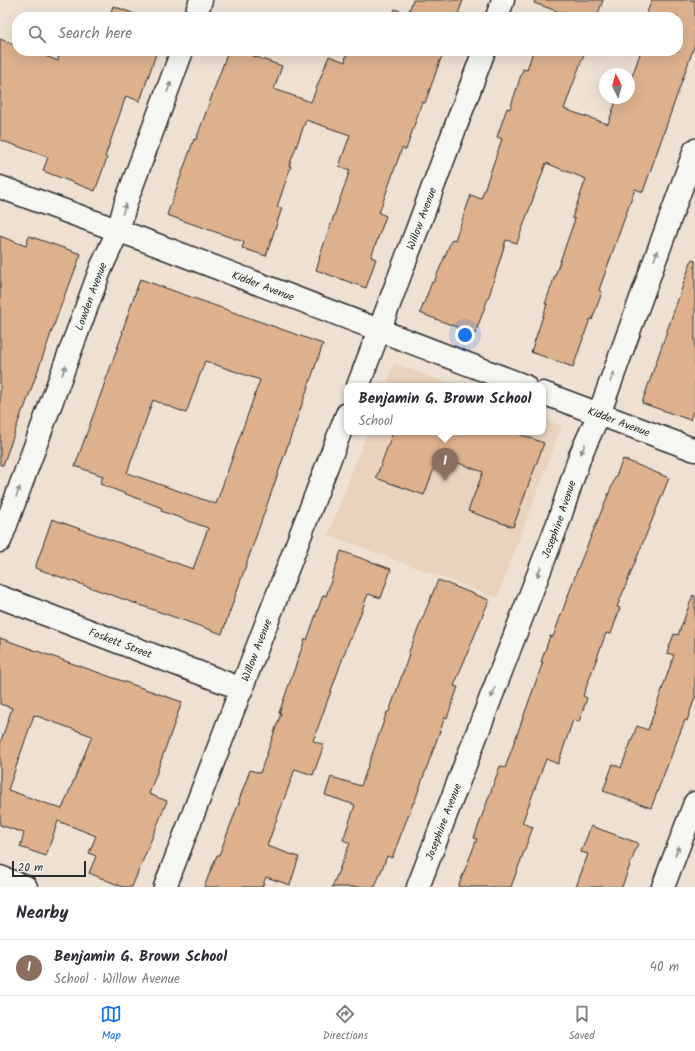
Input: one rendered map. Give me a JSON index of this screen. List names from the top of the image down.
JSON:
{
  "streets": {
    "street": [
      "Willow Avenue",
      "Kidder Avenue",
      "Lowden Avenue",
      "Josephine Avenue",
      "Foskett Street"
    ]
  },
  "crossings": [
    ["Willow Avenue", "Kidder Avenue"],
    ["Willow Avenue", "Foskett Street"],
    ["Kidder Avenue", "Lowden Avenue"],
    ["Kidder Avenue", "Josephine Avenue"]
  ],
  "one_way": ["Lowden Avenue"],
  "scale_bar": "20 m",
  "north": "top",
  "page": {
    "search": "Search here",
    "popup": ["Benjamin G. Brown School", "School"],
    "pins": "1",
    "scale": "20 m",
    "heading": "Nearby",
    "list": [
      {
        "mark": "1",
        "name": "Benjamin G. Brown School",
        "note": "School · Willow Avenue",
        "value": "40 m"
      }
    ],
    "nav": ["Map", "Directions", "Saved"]
  }
}
